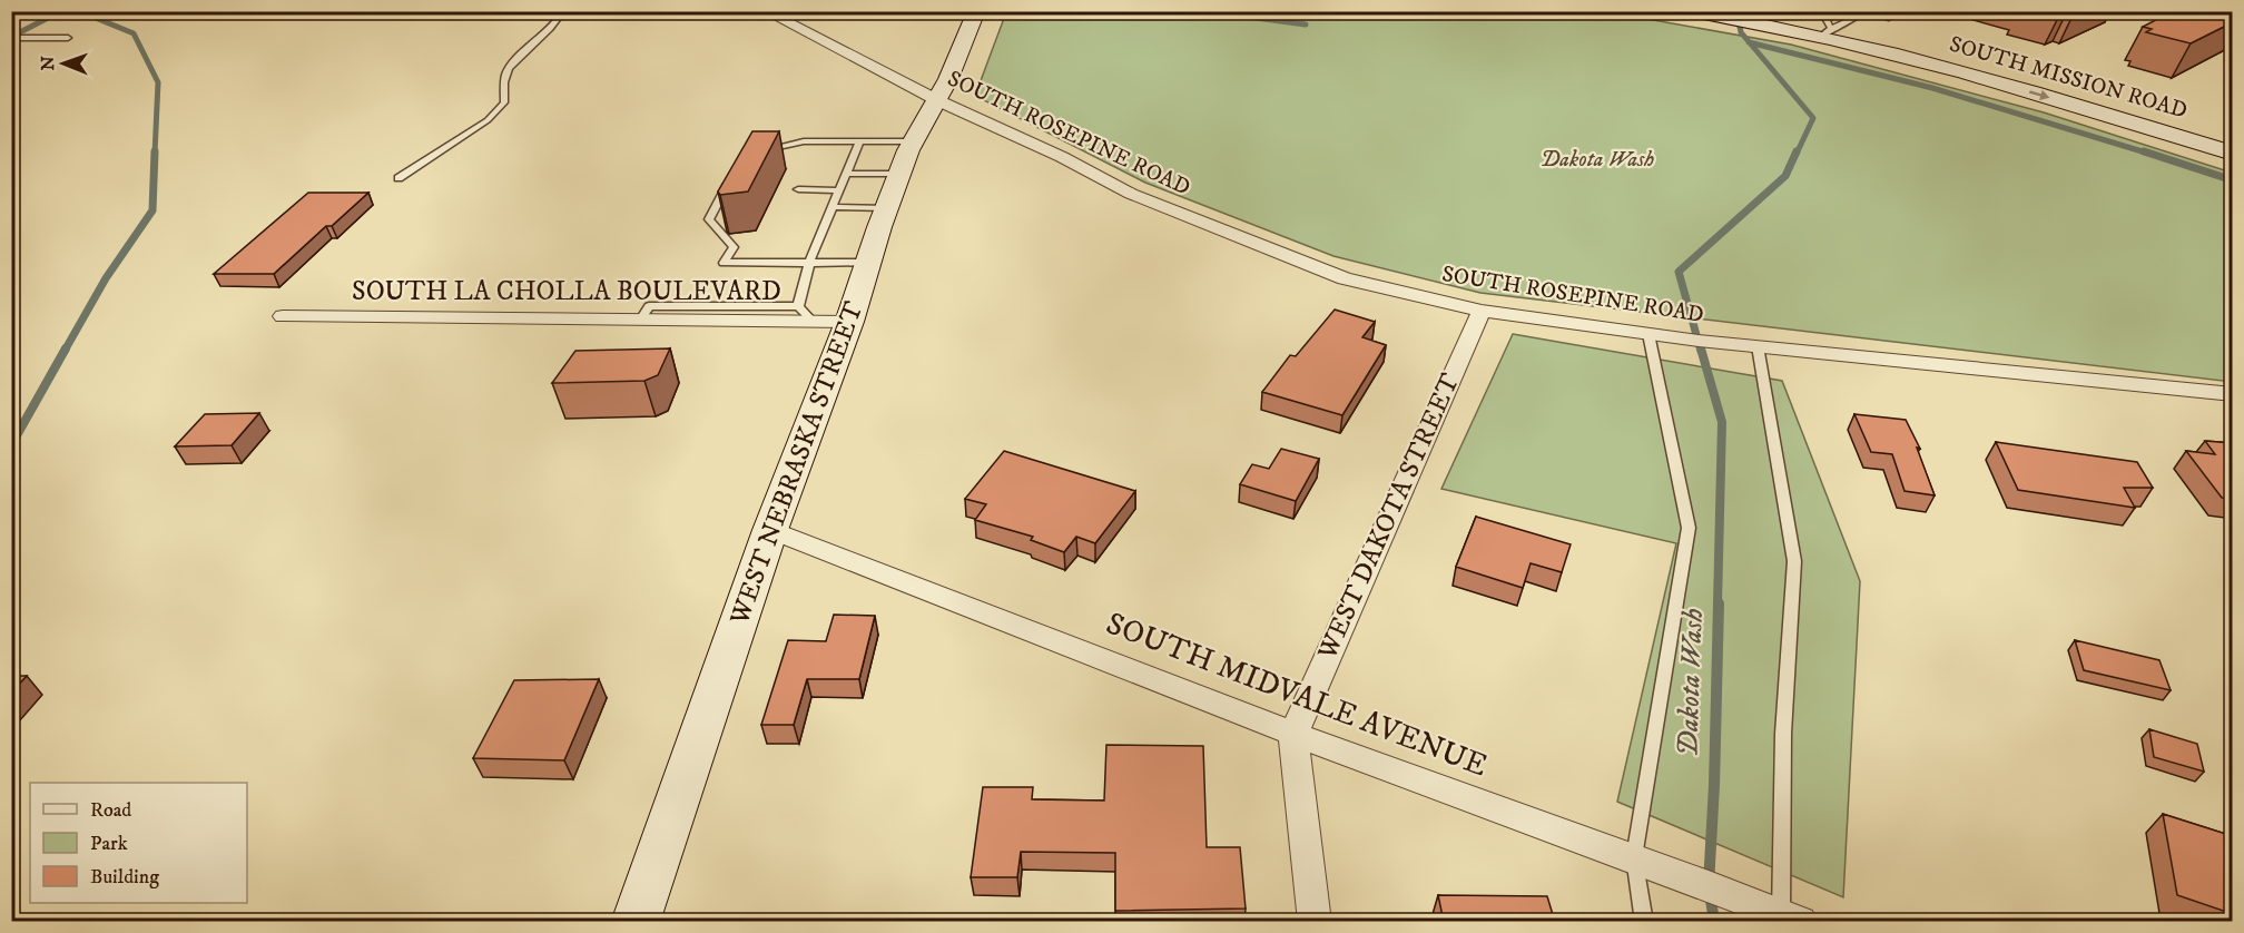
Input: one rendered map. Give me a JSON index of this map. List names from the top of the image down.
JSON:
{
  "streets": {
    "street": [
      "SOUTH MISSION ROAD",
      "SOUTH ROSEPINE ROAD",
      "SOUTH LA CHOLLA BOULEVARD",
      "WEST NEBRASKA STREET",
      "WEST DAKOTA STREET",
      "SOUTH MIDVALE AVENUE"
    ]
  },
  "crossings": [
    ["SOUTH ROSEPINE ROAD", "WEST NEBRASKA STREET"],
    ["SOUTH ROSEPINE ROAD", "WEST DAKOTA STREET"],
    ["SOUTH LA CHOLLA BOULEVARD", "WEST NEBRASKA STREET"],
    ["WEST NEBRASKA STREET", "SOUTH MIDVALE AVENUE"],
    ["WEST DAKOTA STREET", "SOUTH MIDVALE AVENUE"]
  ],
  "water": ["Dakota Wash"],
  "parks": ["Dakota Wash"],
  "legend": ["Road", "Park", "Building"],
  "north": "left"
}
